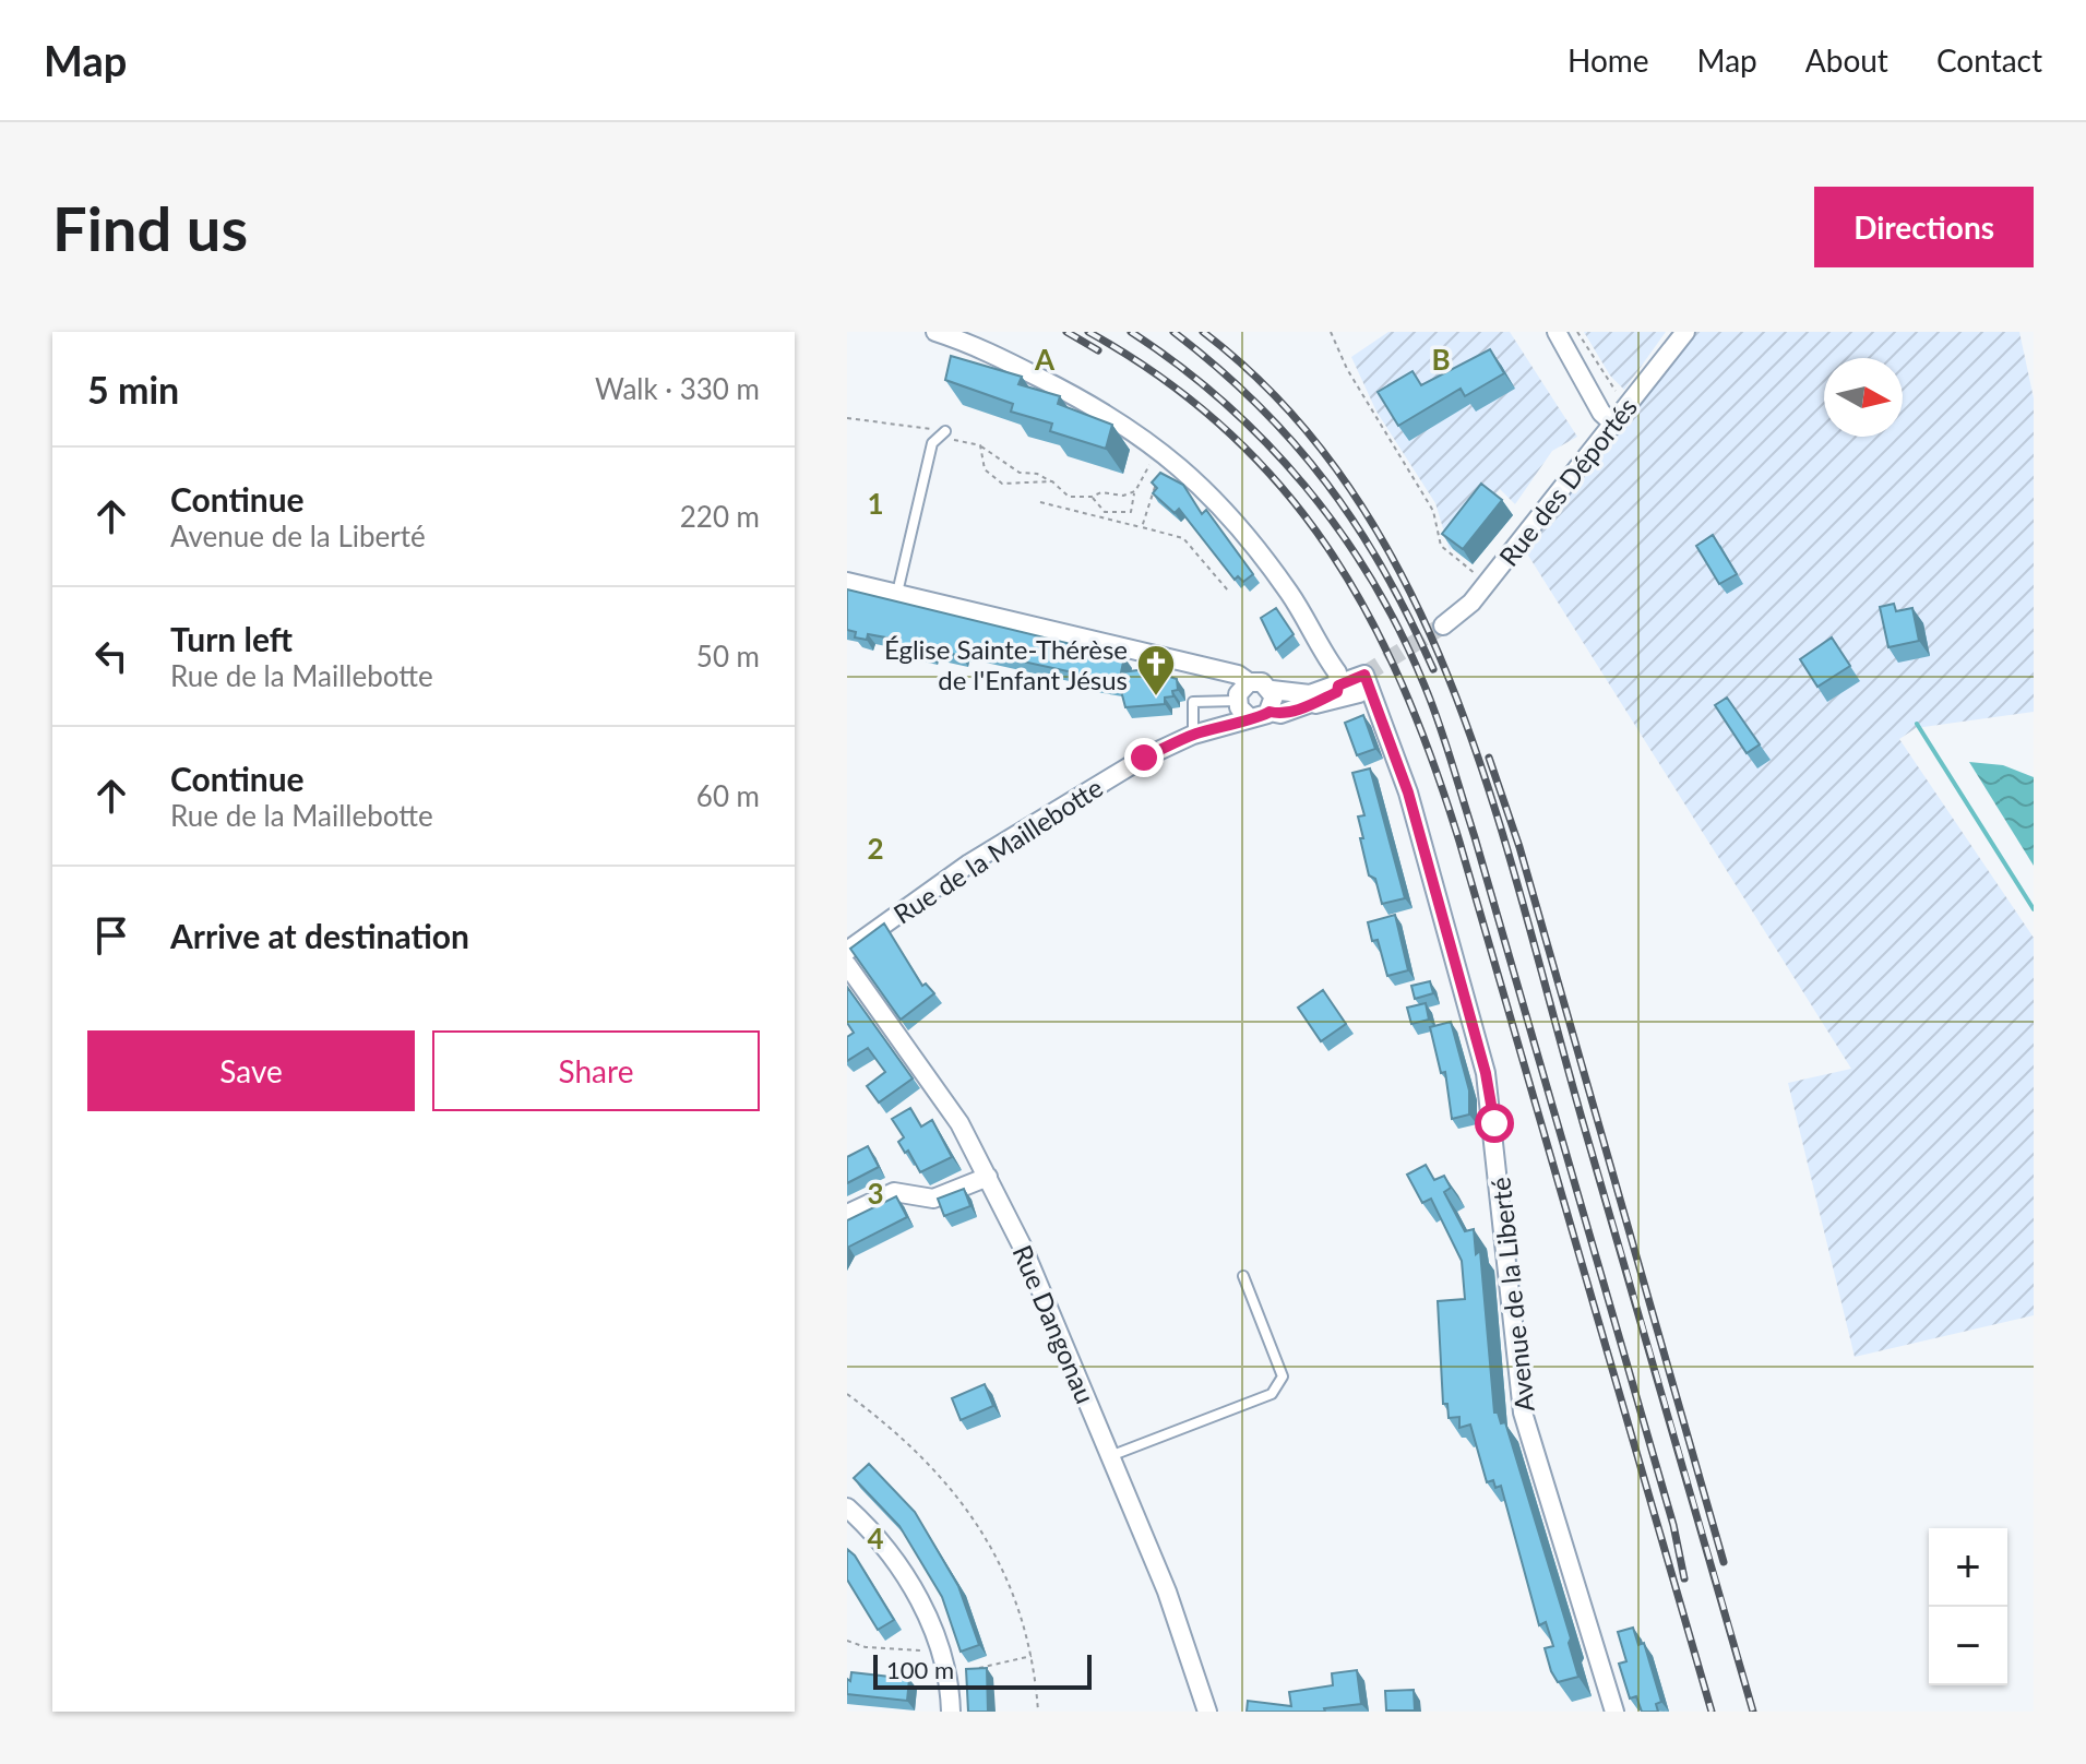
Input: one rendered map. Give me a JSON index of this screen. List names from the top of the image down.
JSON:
{
  "streets": {
    "street": [
      "Rue des Déportés",
      "Rue de la Maillebotte",
      "Avenue de la Liberté",
      "Rue Dangonau"
    ]
  },
  "places": {
    "church": ["Église Sainte-Thérèse de l'Enfant Jésus"]
  },
  "scale_bar": "100 m",
  "north": "right",
  "page": {
    "header": "Map",
    "nav": [
      "Home",
      "Map",
      "About",
      "Contact"
    ],
    "buttons": [
      "Directions",
      ["Save", "Share"]
    ],
    "title": "Find us",
    "heading": ["5 min", "Walk · 330 m"],
    "list": [
      ["Continue", "Avenue de la Liberté", "220 m"],
      ["Turn left", "Rue de la Maillebotte", "50 m"],
      ["Continue", "Rue de la Maillebotte", "60 m"],
      "Arrive at destination"
    ],
    "map_buttons": ["+", "−"],
    "scale": "100 m"
  },
  "grid": {
    "columns": ["A", "B"],
    "rows": [
      "1",
      "2",
      "3",
      "4"
    ]
  }
}
